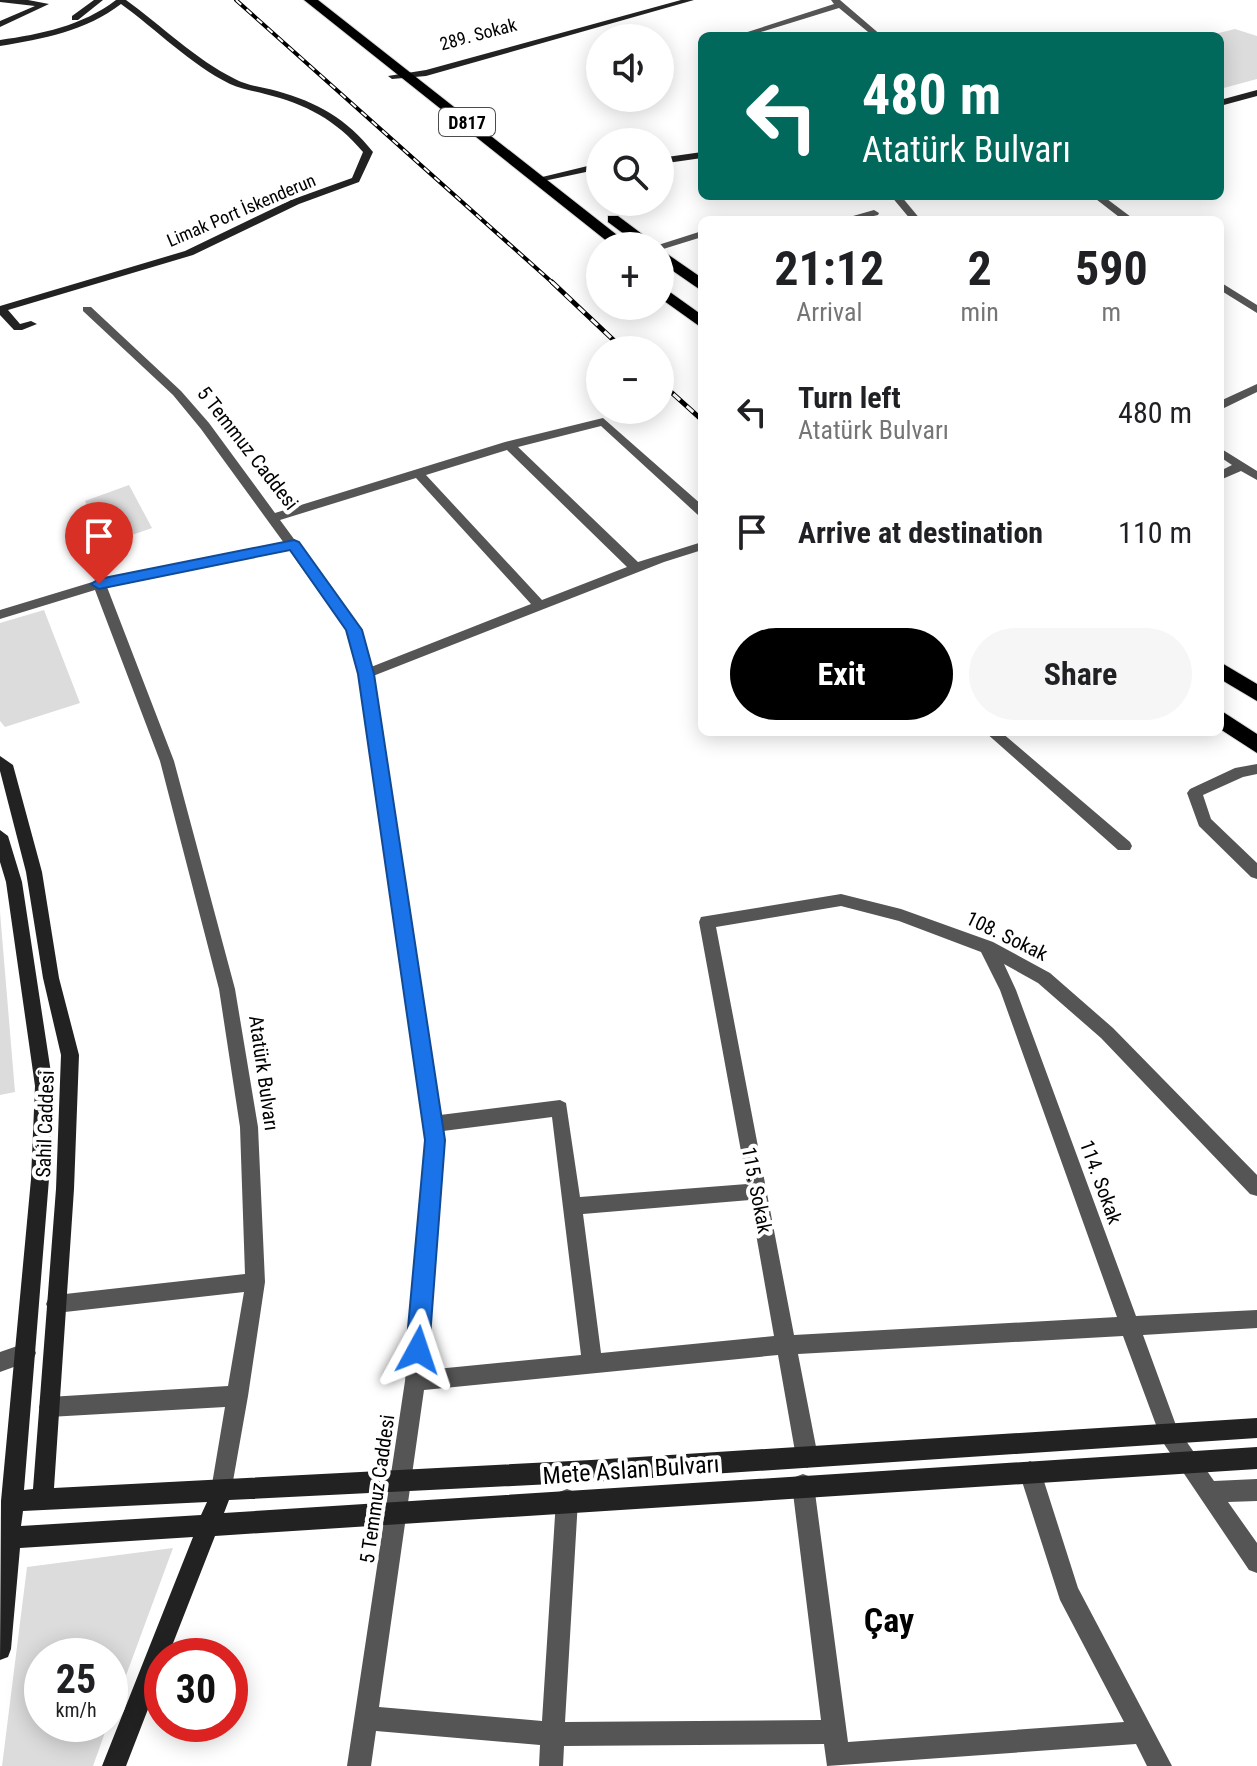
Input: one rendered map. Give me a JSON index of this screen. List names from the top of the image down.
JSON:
{
  "streets": {
    "highway": ["D817"],
    "street": [
      "289. Sokak",
      "Limak Port İskenderun",
      "5 Temmuz Caddesi",
      "108. Sokak",
      "Atatürk Bulvarı",
      "Sahil Caddesi",
      "114. Sokak",
      "115. Sokak",
      "Mete Aslan Bulvarı"
    ]
  },
  "crossings": [
    ["289. Sokak", "D817"],
    ["5 Temmuz Caddesi", "Mete Aslan Bulvarı"],
    ["108. Sokak", "114. Sokak"],
    ["108. Sokak", "115. Sokak"],
    ["Atatürk Bulvarı", "Mete Aslan Bulvarı"],
    ["Sahil Caddesi", "Mete Aslan Bulvarı"],
    ["114. Sokak", "Mete Aslan Bulvarı"],
    ["115. Sokak", "Mete Aslan Bulvarı"]
  ],
  "districts": ["Çay"],
  "page": {
    "map_buttons": ["+", "−"],
    "turn": ["480 m", "Atatürk Bulvarı"],
    "eta": [
      "21:12",
      "Arrival",
      "2",
      "min",
      "590",
      "m"
    ],
    "list": [
      {
        "name": "Turn left",
        "note": "Atatürk Bulvarı",
        "value": "480 m"
      },
      {
        "name": "Arrive at destination",
        "value": "110 m"
      }
    ],
    "buttons": ["Exit", "Share"],
    "speed": "25 km/h",
    "limit": "30"
  }
}
